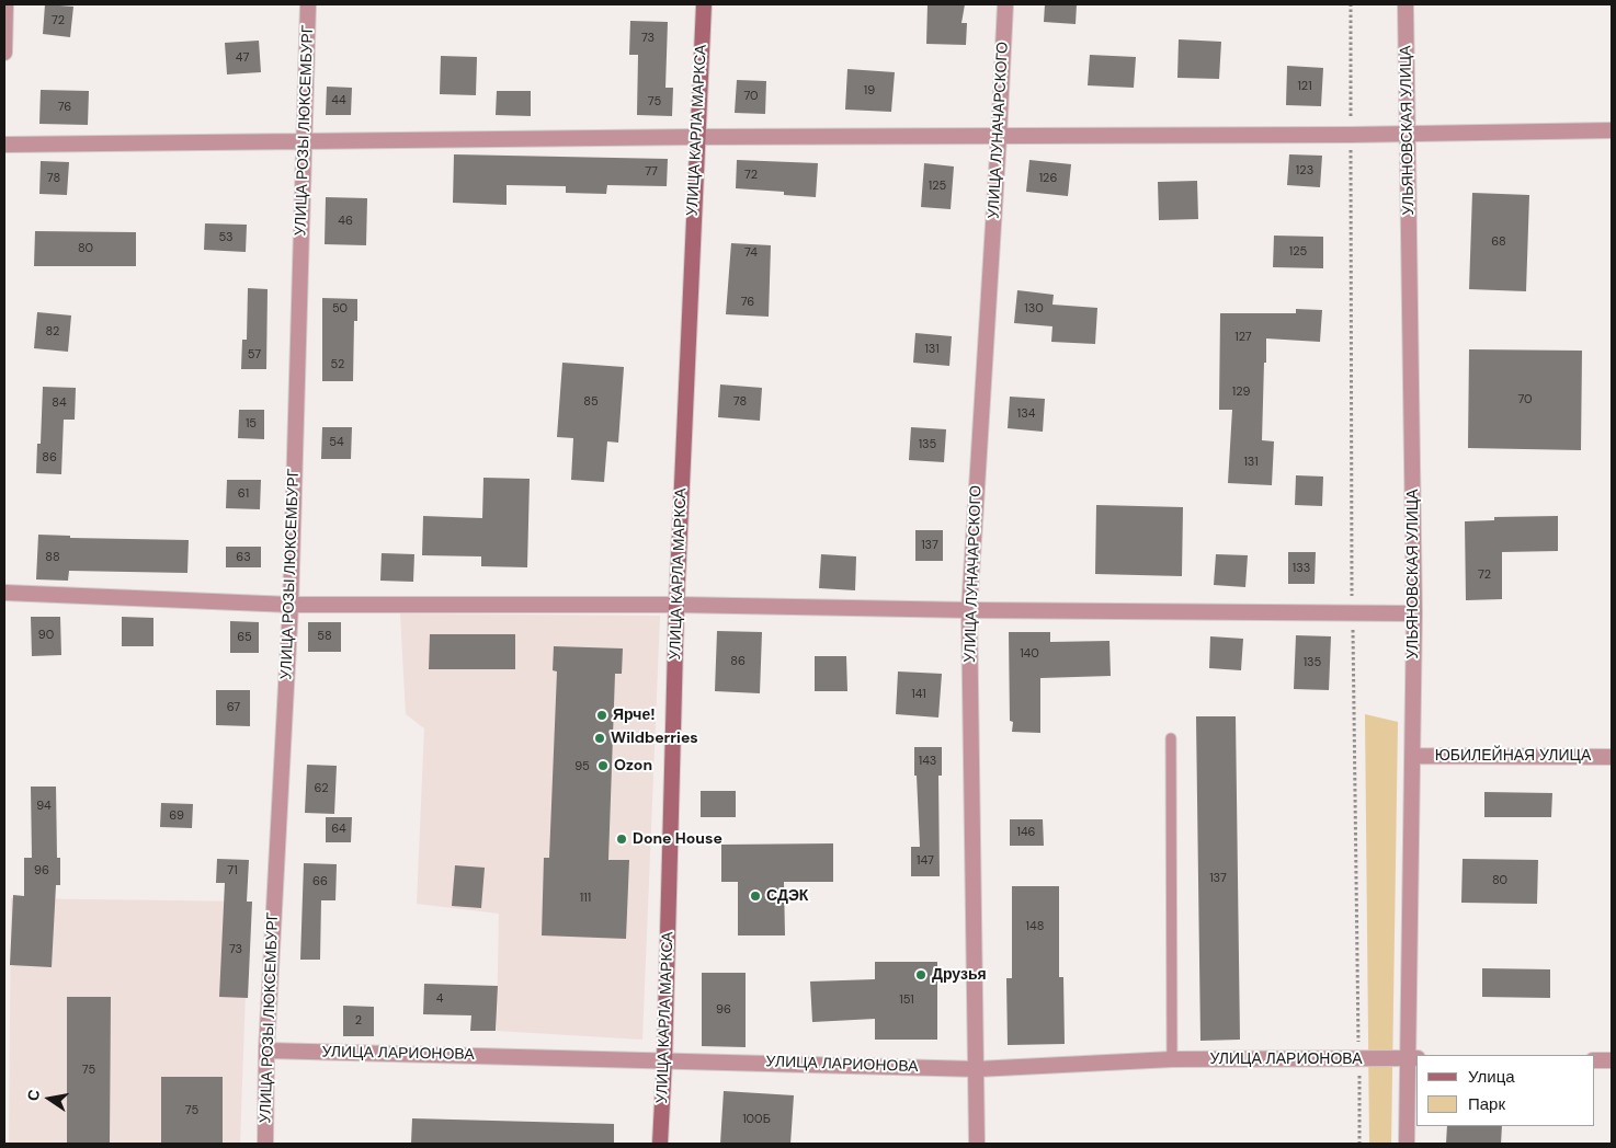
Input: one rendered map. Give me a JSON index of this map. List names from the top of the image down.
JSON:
{
  "streets": {
    "main road": ["УЛИЦА КАРЛА МАРКСА"],
    "street": [
      "УЛИЦА РОЗЫ ЛЮКСЕМБУРГ",
      "УЛИЦА ЛУНАЧАРСКОГО",
      "УЛЬЯНОВСКАЯ УЛИЦА",
      "ЮБИЛЕЙНАЯ УЛИЦА",
      "УЛИЦА ЛАРИОНОВА"
    ]
  },
  "crossings": [
    ["УЛИЦА РОЗЫ ЛЮКСЕМБУРГ", "УЛИЦА ЛАРИОНОВА"],
    ["УЛИЦА КАРЛА МАРКСА", "УЛИЦА ЛАРИОНОВА"],
    ["УЛИЦА ЛУНАЧАРСКОГО", "УЛИЦА ЛАРИОНОВА"],
    ["УЛЬЯНОВСКАЯ УЛИЦА", "ЮБИЛЕЙНАЯ УЛИЦА"],
    ["УЛЬЯНОВСКАЯ УЛИЦА", "УЛИЦА ЛАРИОНОВА"]
  ],
  "places": [
    "Ярче!",
    "Wildberries",
    "Ozon",
    "Done House",
    "СДЭК",
    "Друзья"
  ],
  "house_numbers": [
    "72",
    "73",
    "47",
    "121",
    "19",
    "70",
    "44",
    "75",
    "76",
    "123",
    "77",
    "72",
    "78",
    "126",
    "125",
    "46",
    "53",
    "68",
    "80",
    "125",
    "74",
    "76",
    "50",
    "130",
    "82",
    "127",
    "131",
    "57",
    "52",
    "129",
    "70",
    "85",
    "78",
    "84",
    "134",
    "15",
    "54",
    "135",
    "86",
    "131",
    "61",
    "137",
    "88",
    "63",
    "133",
    "72",
    "90",
    "58",
    "65",
    "140",
    "86",
    "135",
    "141",
    "67",
    "143",
    "95",
    "62",
    "94",
    "69",
    "64",
    "146",
    "147",
    "96",
    "71",
    "137",
    "80",
    "66",
    "111",
    "148",
    "73",
    "4",
    "151",
    "96",
    "2",
    "75",
    "75",
    "100Б"
  ],
  "legend": ["Улица", "Парк"],
  "north": "left"
}
